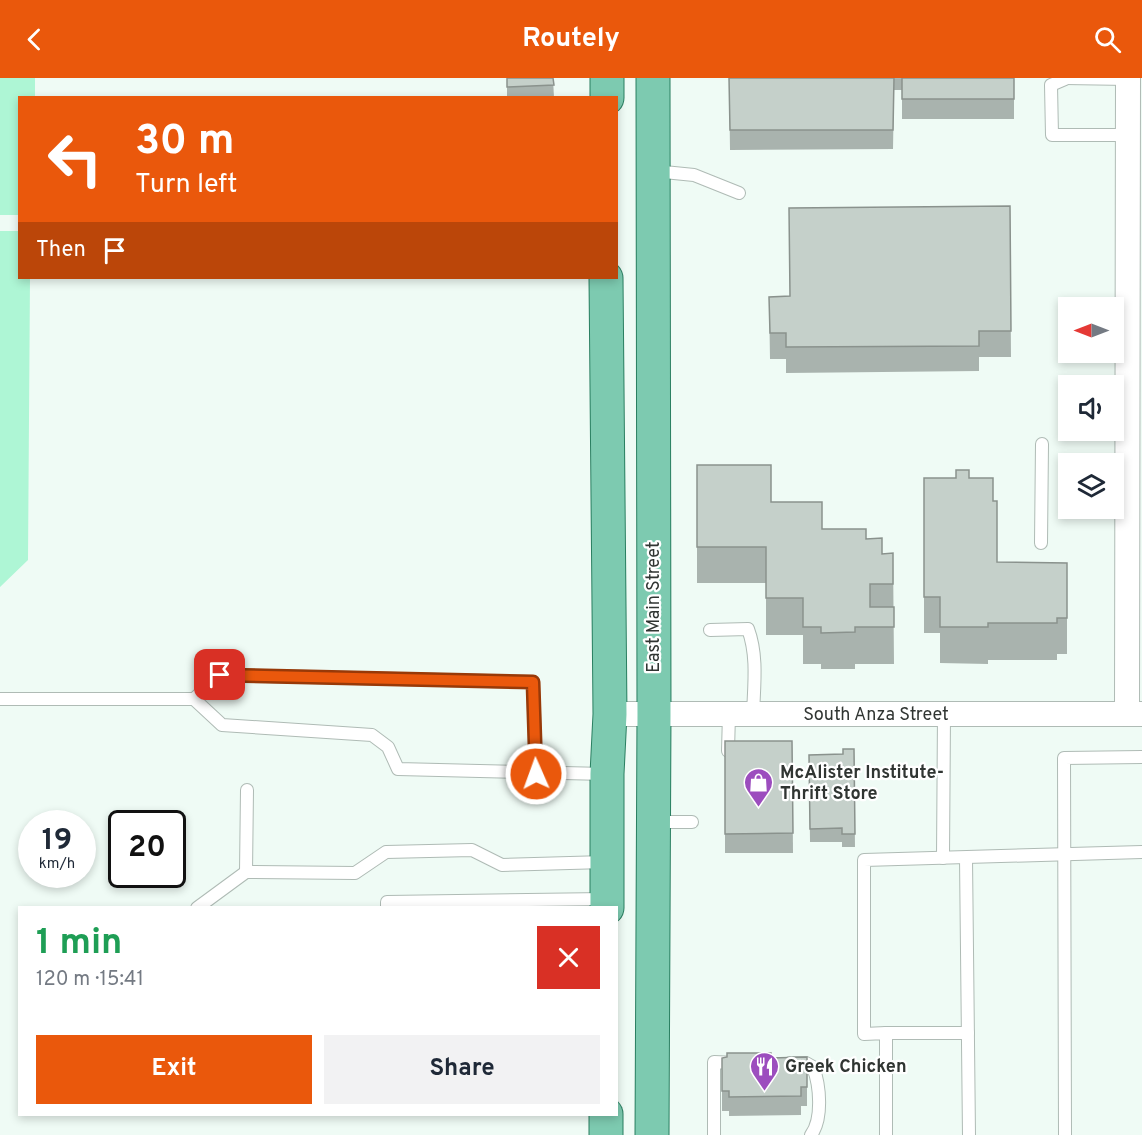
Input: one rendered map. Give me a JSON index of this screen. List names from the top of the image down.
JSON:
{
  "streets": {
    "main road": ["East Main Street"],
    "street": ["South Anza Street"]
  },
  "crossings": [
    ["East Main Street", "South Anza Street"]
  ],
  "places": {
    "shop": ["McAlister Institute- Thrift Store"],
    "restaurant": ["Greek Chicken"]
  },
  "north": "left",
  "page": {
    "header": "Routely",
    "turn": ["30 m", "Turn left"],
    "then": "Then",
    "speed": "19 km/h",
    "limit": "20",
    "heading": ["1 min", "120 m · 15:41"],
    "buttons": ["Exit", "Share"]
  }
}
